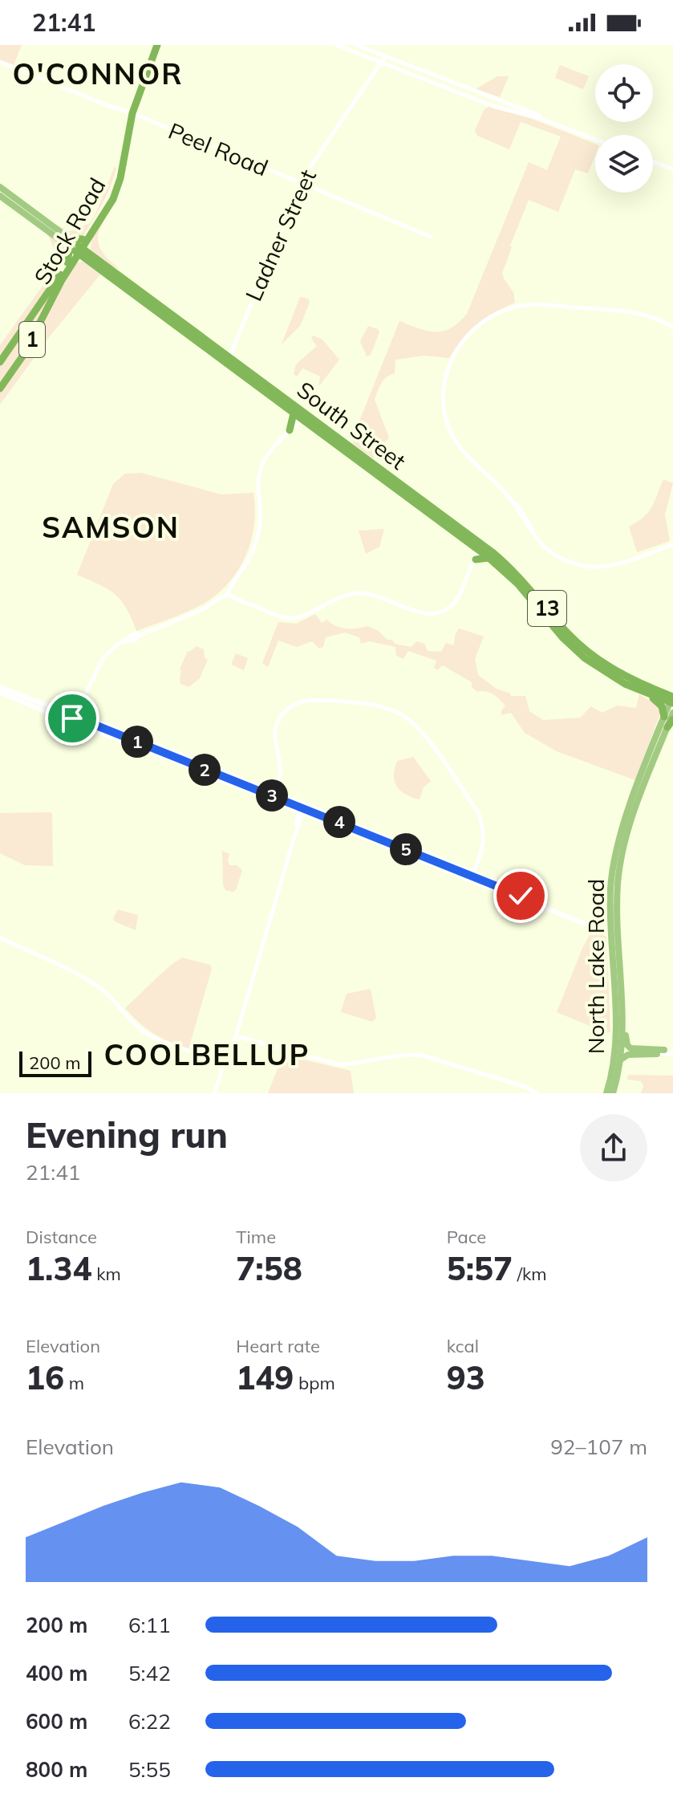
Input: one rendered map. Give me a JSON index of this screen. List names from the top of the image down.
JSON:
{
  "streets": {
    "highway": [
      "Stock Road",
      "1",
      "South Street",
      "13"
    ],
    "main road": ["North Lake Road"],
    "street": ["Peel Road", "Ladner Street"]
  },
  "crossings": [
    ["Peel Road", "Stock Road"],
    ["Peel Road", "Ladner Street"],
    ["Stock Road", "South Street"],
    ["Ladner Street", "South Street"],
    ["South Street", "North Lake Road"]
  ],
  "districts": ["O'CONNOR", "SAMSON", "COOLBELLUP"],
  "scale_bar": "200 m",
  "page": {
    "status": "21:41",
    "pins": [
      "1",
      "2",
      "3",
      "4",
      "5"
    ],
    "scale": "200 m",
    "heading": ["Evening run", "21:41"],
    "stats": [
      ["Distance", "1.34 km"],
      ["Time", "7:58"],
      ["Pace", "5:57 /km"],
      ["Elevation", "16 m"],
      ["Heart rate", "149 bpm"],
      ["kcal", "93"]
    ],
    "chart": ["Elevation", "92–107 m"],
    "list": [
      {
        "name": "200 m",
        "note": "6:11"
      },
      {
        "name": "400 m",
        "note": "5:42"
      },
      {
        "name": "600 m",
        "note": "6:22"
      },
      {
        "name": "800 m",
        "note": "5:55"
      }
    ]
  }
}
